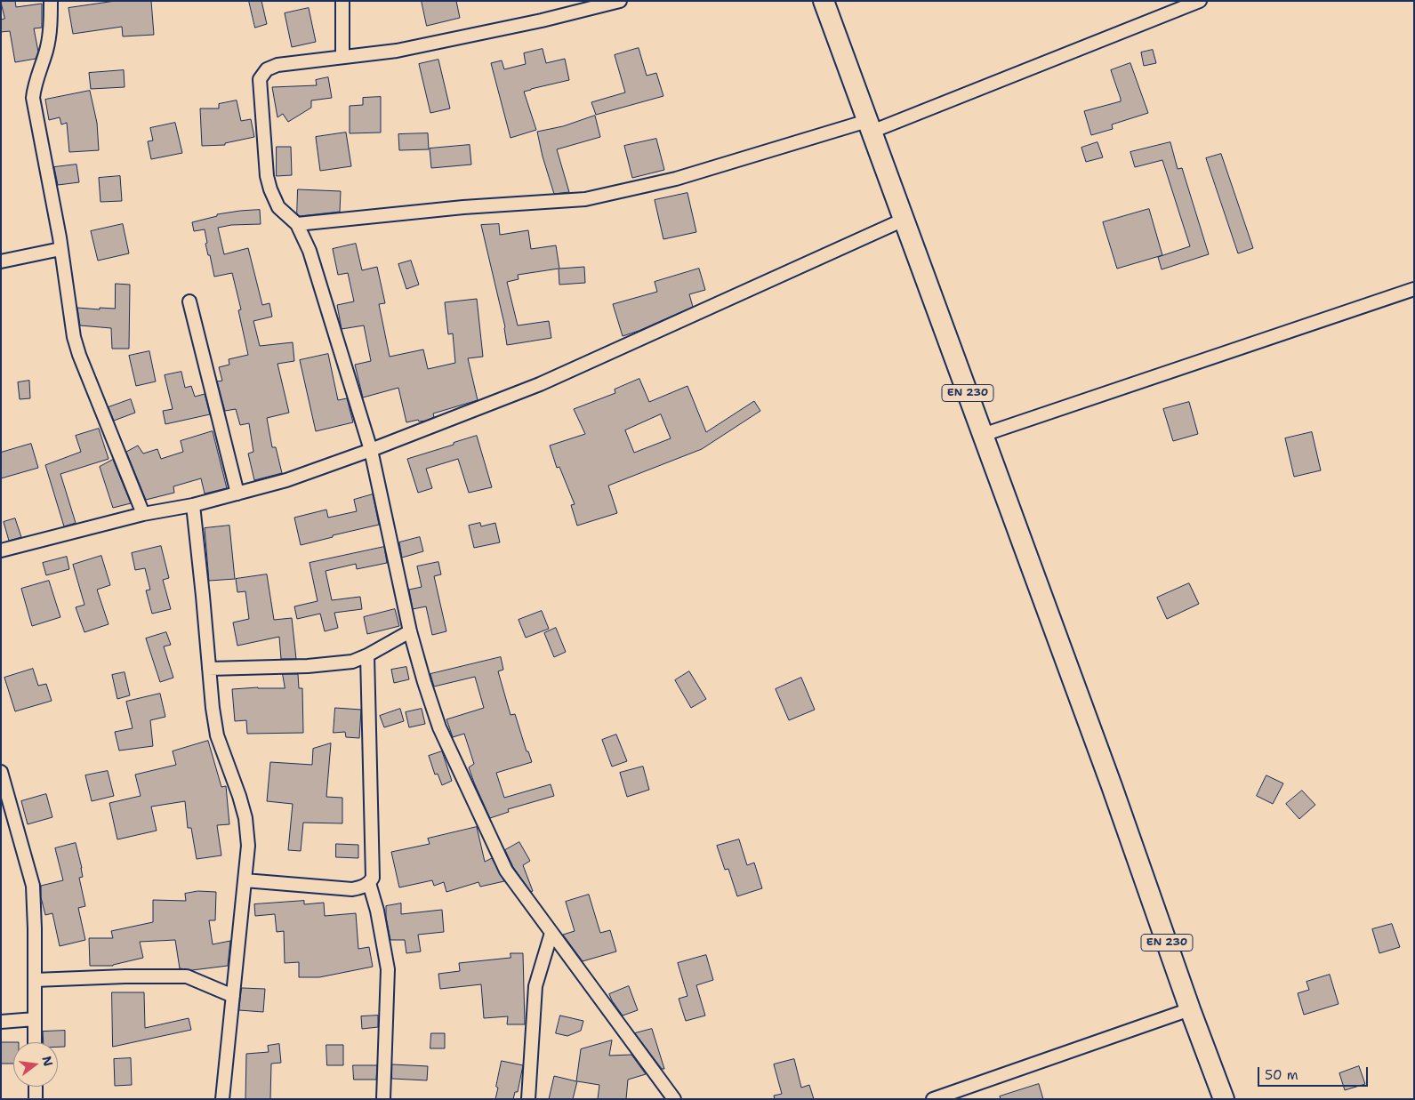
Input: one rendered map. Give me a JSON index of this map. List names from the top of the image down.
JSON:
{
  "streets": {
    "main road": ["EN 230"]
  },
  "scale_bar": "50 m",
  "north": "right"
}
